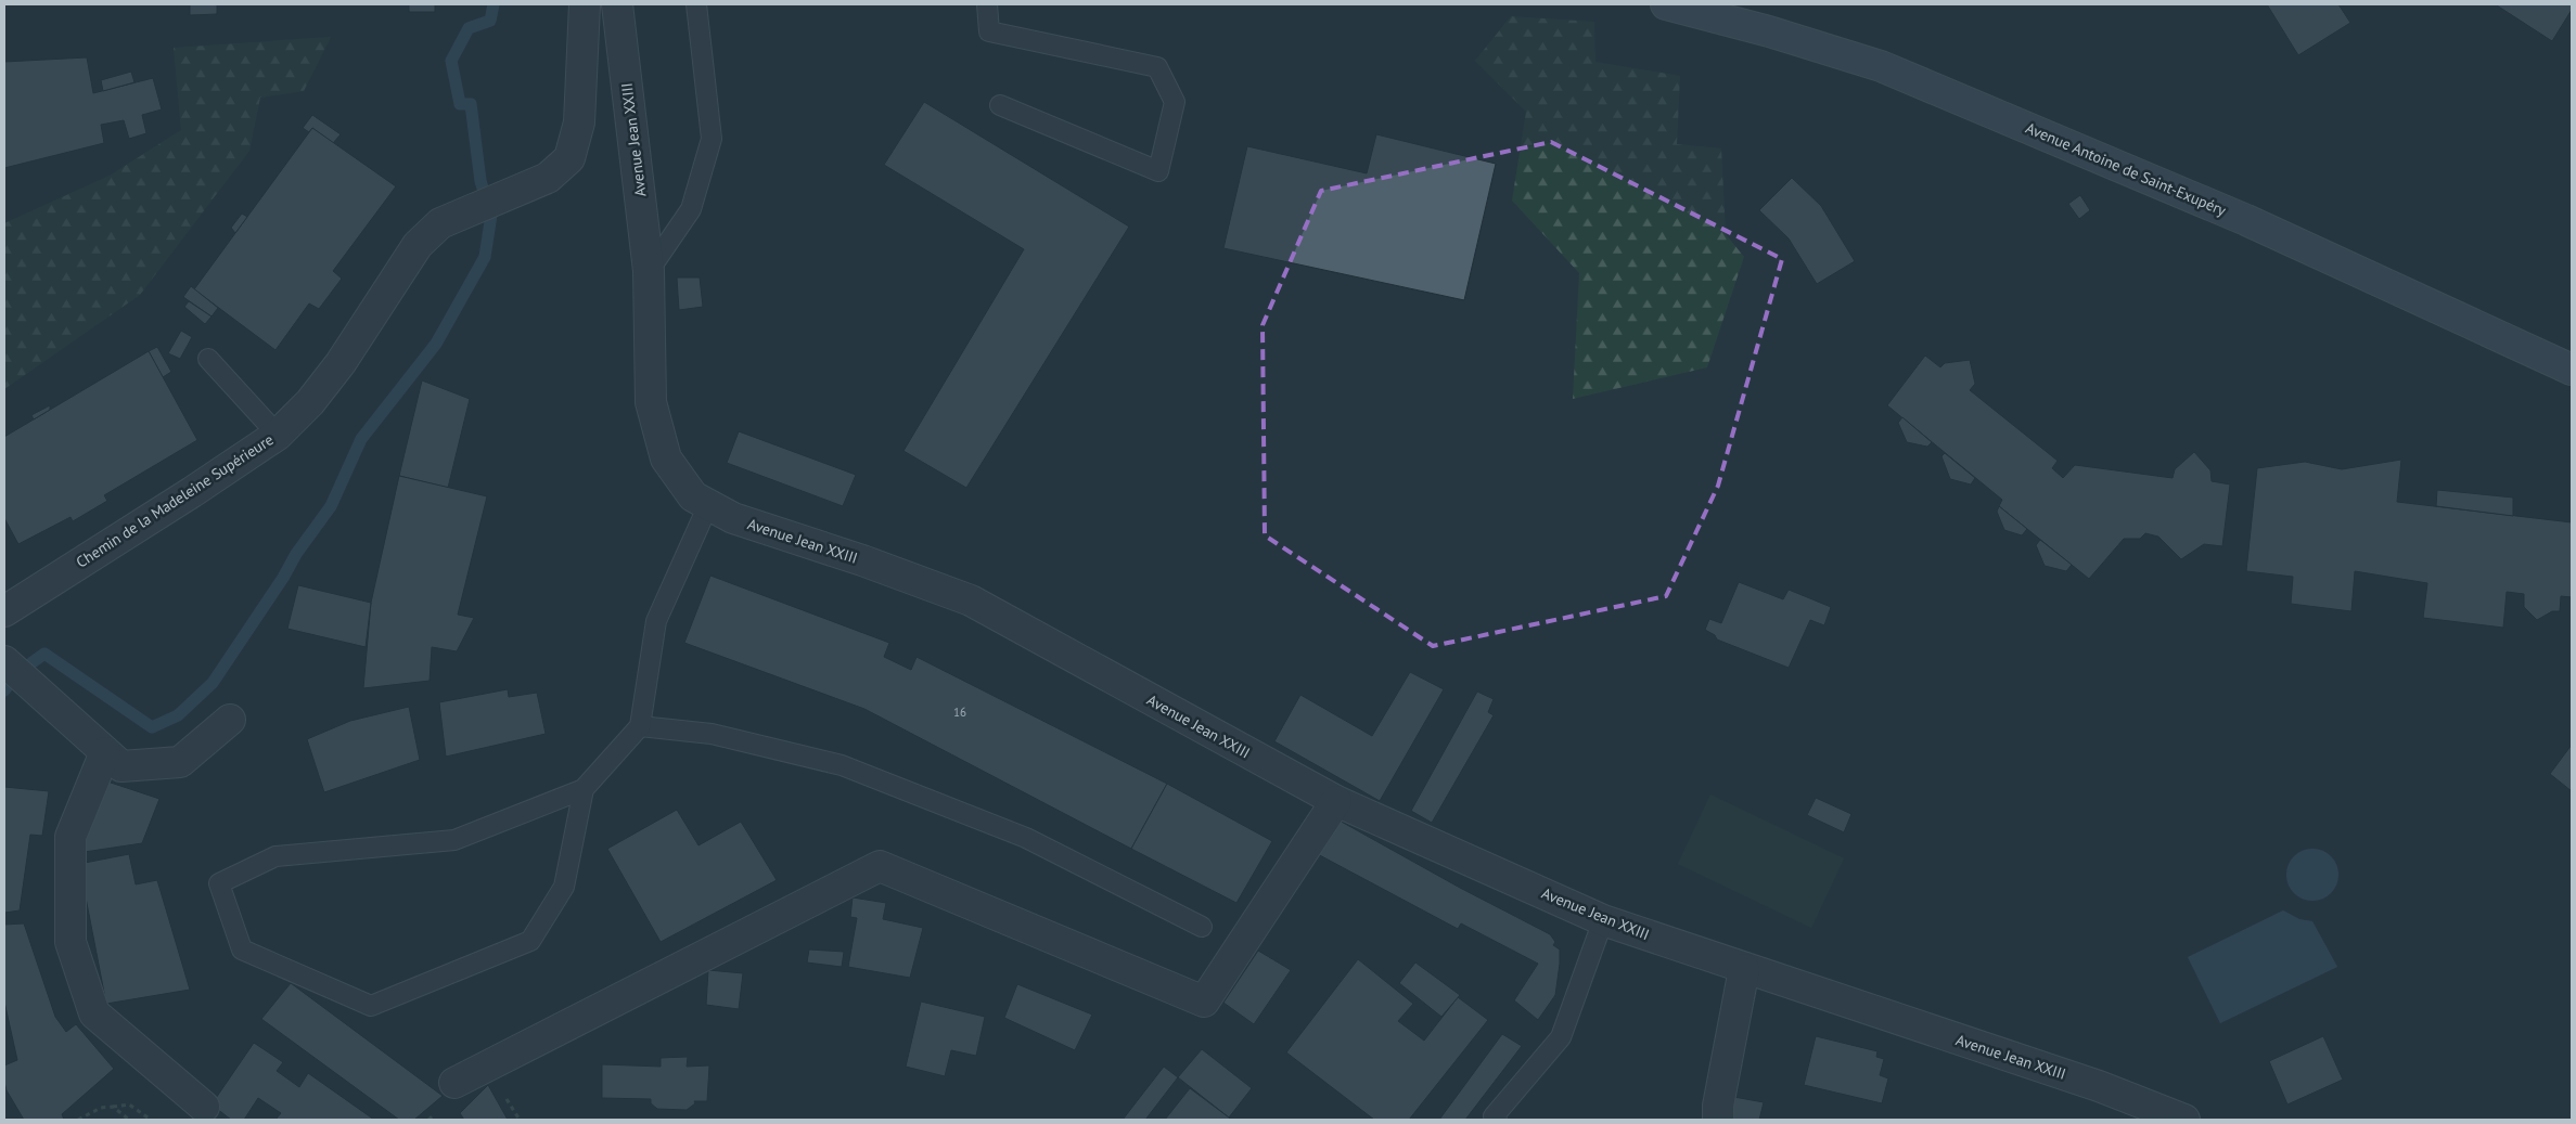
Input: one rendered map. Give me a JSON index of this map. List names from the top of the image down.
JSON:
{
  "streets": {
    "main road": ["Avenue Antoine de Saint-Exupéry"],
    "street": ["Avenue Jean XXIII", "Chemin de la Madeleine Supérieure"]
  },
  "house_numbers": ["16"]
}
